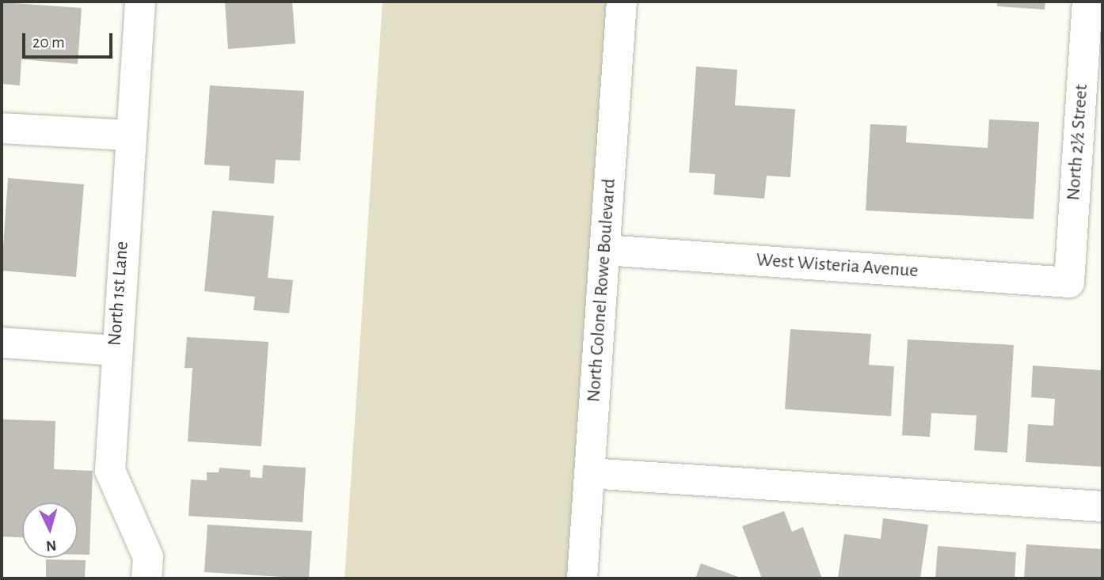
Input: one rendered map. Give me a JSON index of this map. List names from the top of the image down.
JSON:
{
  "streets": {
    "street": [
      "North 2½ Street",
      "West Wisteria Avenue",
      "North Colonel Rowe Boulevard",
      "North 1st Lane"
    ]
  },
  "crossings": [
    ["North 2½ Street", "West Wisteria Avenue"],
    ["West Wisteria Avenue", "North Colonel Rowe Boulevard"]
  ],
  "scale_bar": "20 m",
  "north": "bottom"
}
